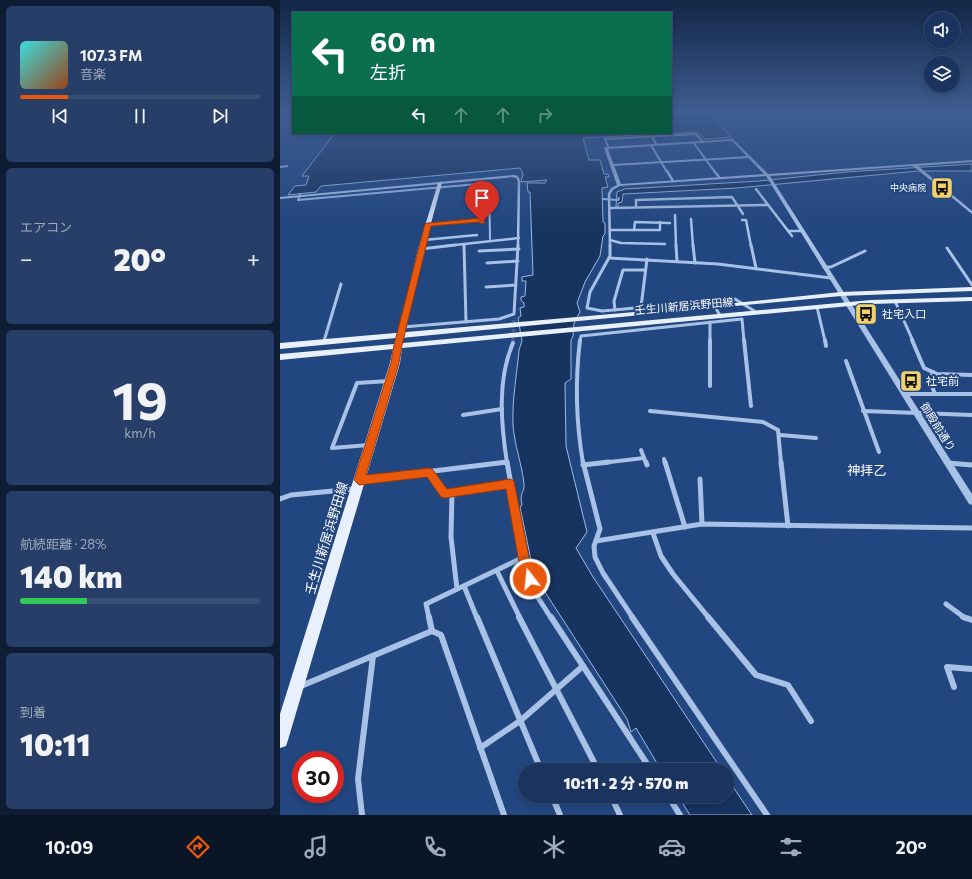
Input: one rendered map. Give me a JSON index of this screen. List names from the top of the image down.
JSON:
{
  "streets": {
    "main road": ["壬生川新居浜野田線"],
    "street": ["御殿前通り"]
  },
  "crossings": [
    ["壬生川新居浜野田線", "御殿前通り"]
  ],
  "districts": ["神拝乙"],
  "places": {
    "bus stop": ["中央病院", "社宅入口", "社宅前"]
  },
  "page": {
    "turn": ["60 m", "左折"],
    "song": ["107.3 FM", "音楽"],
    "tile": [
      "エアコン",
      ["19", "km/h"],
      ["航続距離 · 28%", "140 km"],
      ["到着", "10:11"]
    ],
    "heat": ["−", "20°", "+"],
    "limit": "30",
    "trip": "10:11 · 2 分 · 570 m",
    "tabs": ["10:09", "20°"]
  }
}
